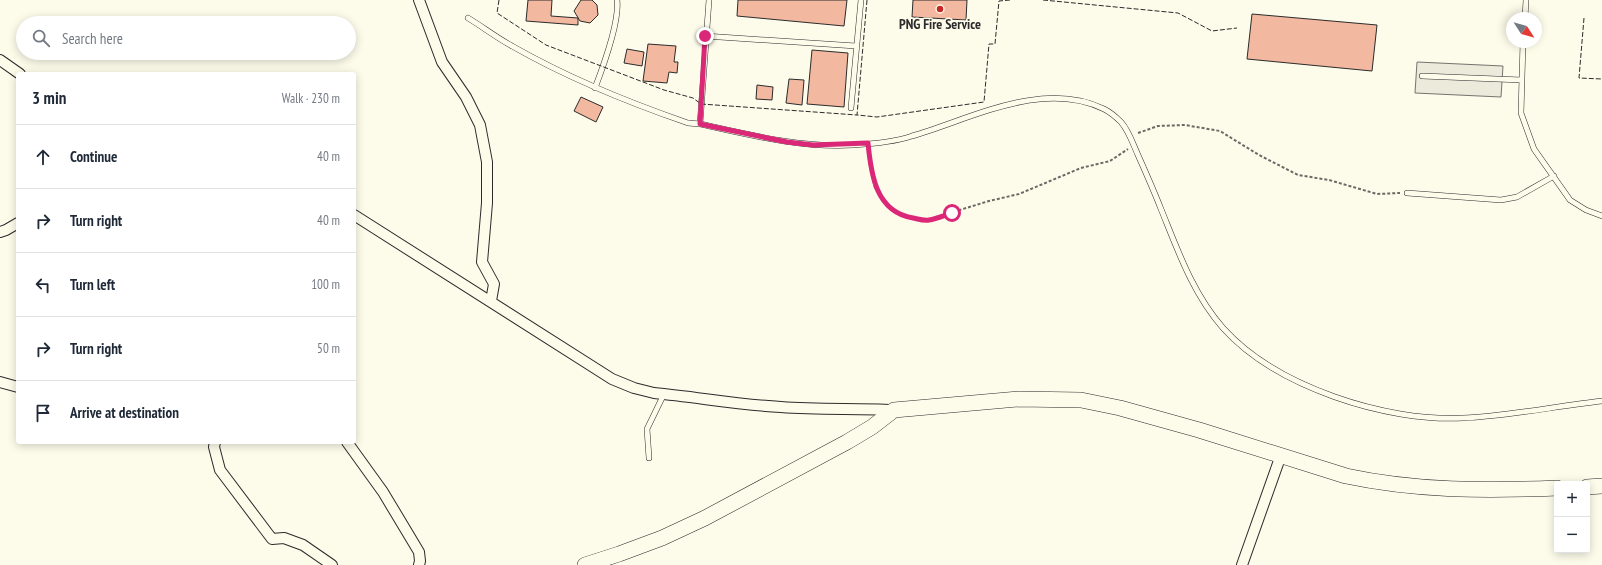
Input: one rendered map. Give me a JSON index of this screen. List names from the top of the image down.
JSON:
{
  "places": ["PNG Fire Service"],
  "north": "bottom right",
  "page": {
    "search": "Search here",
    "heading": ["3 min", "Walk · 230 m"],
    "list": [
      ["Continue", "40 m"],
      ["Turn right", "40 m"],
      ["Turn left", "100 m"],
      ["Turn right", "50 m"],
      "Arrive at destination"
    ],
    "map_buttons": ["+", "−"]
  }
}
